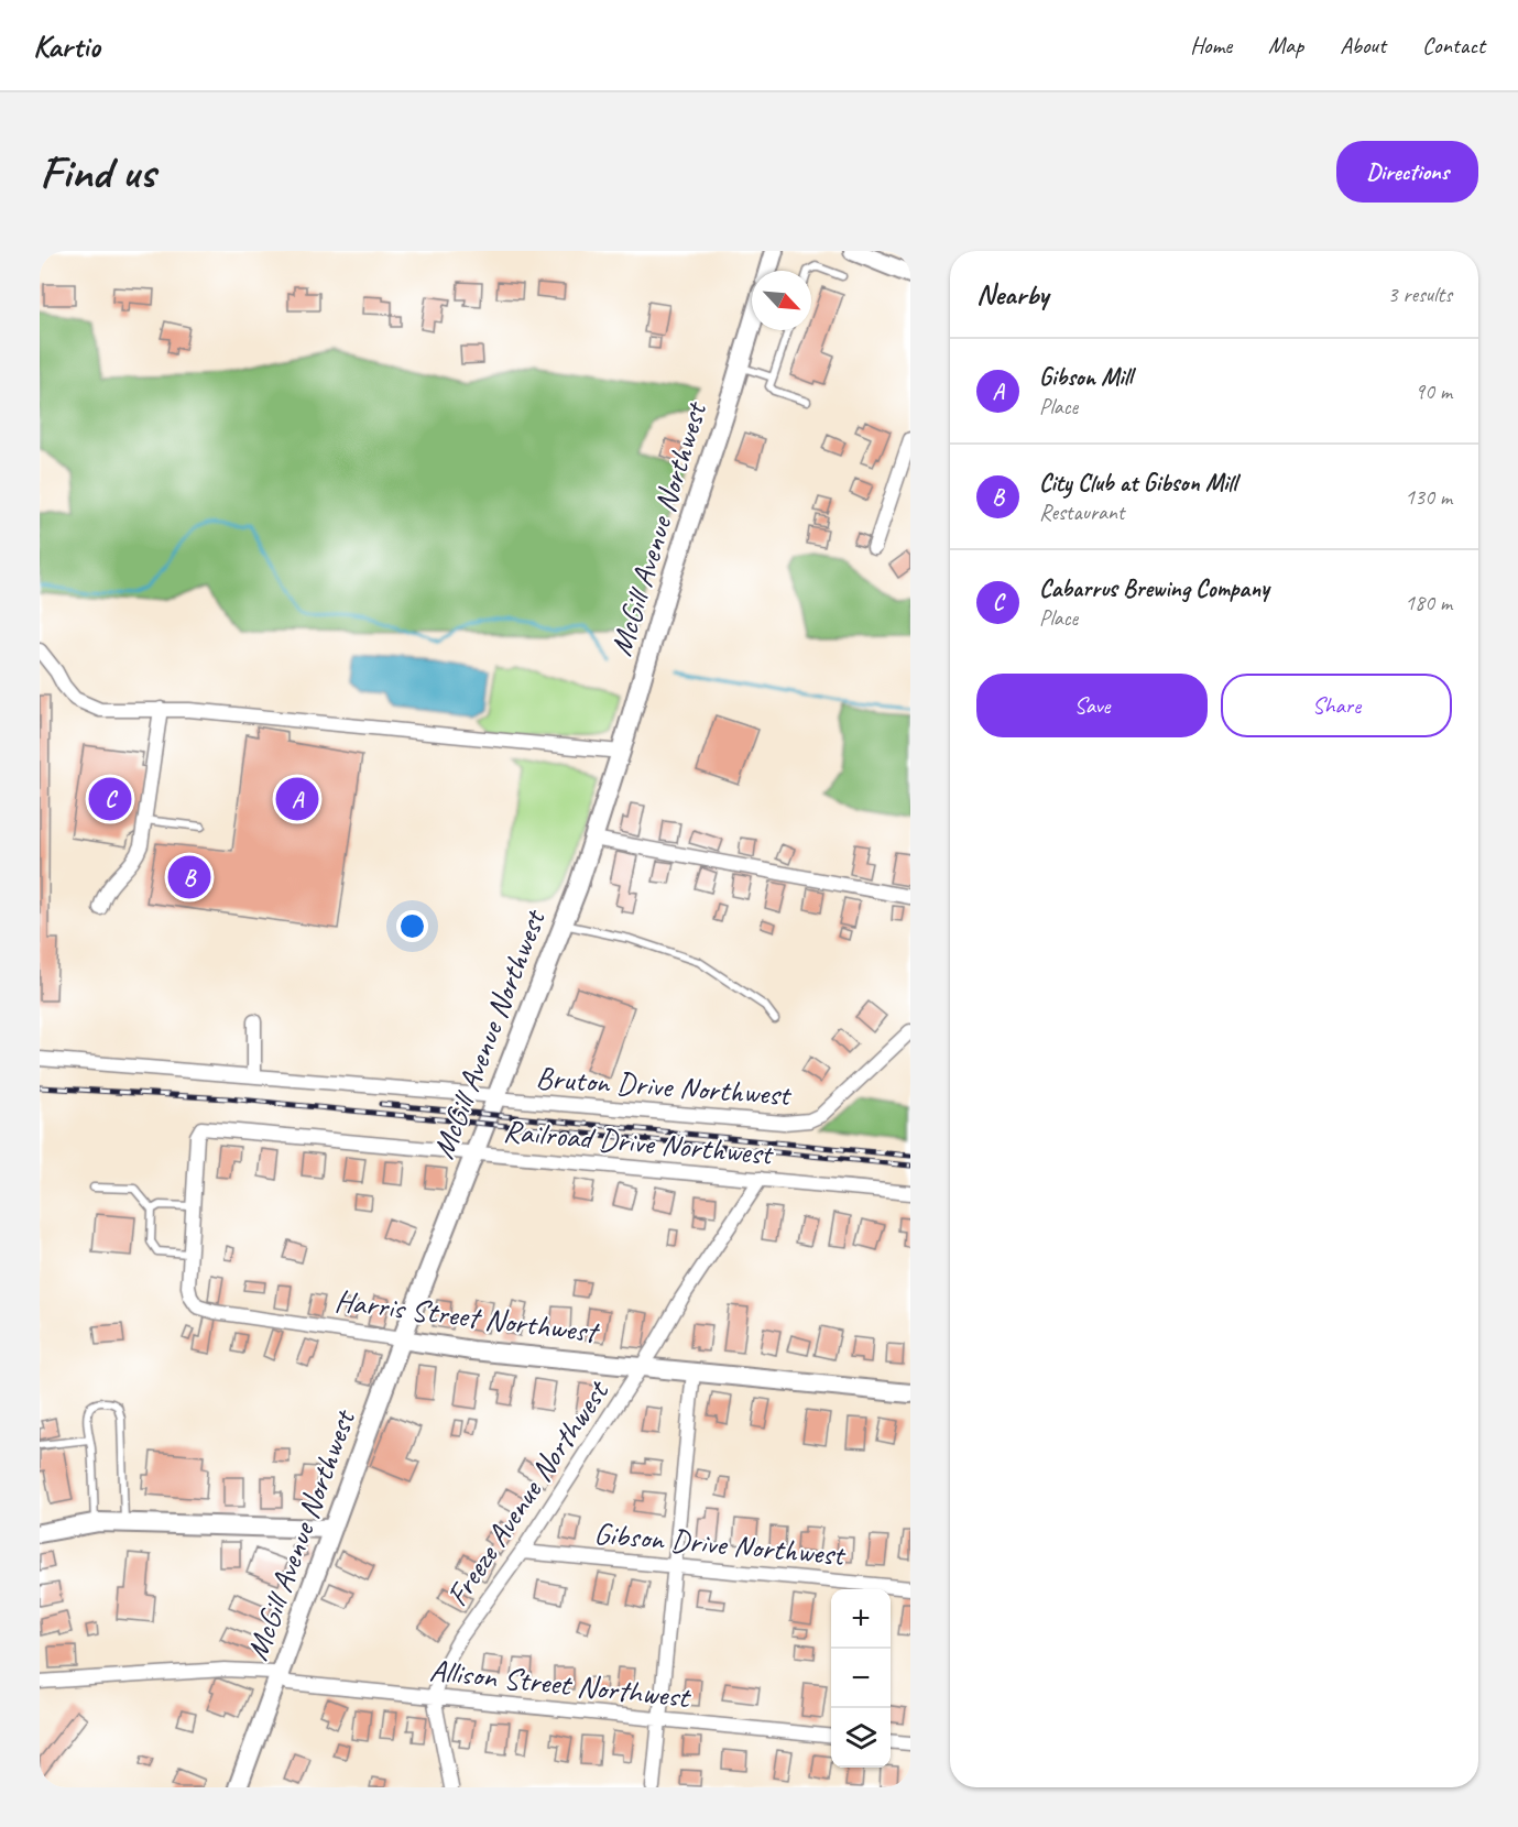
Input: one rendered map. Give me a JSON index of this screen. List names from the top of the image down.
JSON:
{
  "streets": {
    "street": [
      "McGill Avenue Northwest",
      "Bruton Drive Northwest",
      "Railroad Drive Northwest",
      "Harris Street Northwest",
      "Freeze Avenue Northwest",
      "Gibson Drive Northwest",
      "Allison Street Northwest"
    ]
  },
  "crossings": [
    ["McGill Avenue Northwest", "Bruton Drive Northwest"],
    ["McGill Avenue Northwest", "Railroad Drive Northwest"],
    ["McGill Avenue Northwest", "Harris Street Northwest"],
    ["McGill Avenue Northwest", "Allison Street Northwest"],
    ["Railroad Drive Northwest", "Harris Street Northwest"],
    ["Railroad Drive Northwest", "Freeze Avenue Northwest"],
    ["Harris Street Northwest", "Freeze Avenue Northwest"],
    ["Freeze Avenue Northwest", "Gibson Drive Northwest"],
    ["Freeze Avenue Northwest", "Allison Street Northwest"]
  ],
  "north": "bottom right",
  "page": {
    "header": "Kartio",
    "nav": [
      "Home",
      "Map",
      "About",
      "Contact"
    ],
    "buttons": [
      "Directions",
      ["Save", "Share"]
    ],
    "title": "Find us",
    "heading": ["Nearby", "3 results"],
    "list": [
      {
        "mark": "A",
        "name": "Gibson Mill",
        "note": "Place",
        "value": "90 m"
      },
      {
        "mark": "B",
        "name": "City Club at Gibson Mill",
        "note": "Restaurant",
        "value": "130 m"
      },
      {
        "mark": "C",
        "name": "Cabarrus Brewing Company",
        "note": "Place",
        "value": "180 m"
      }
    ],
    "pins": ["A", "C", "B"],
    "map_buttons": ["+", "−"]
  }
}
